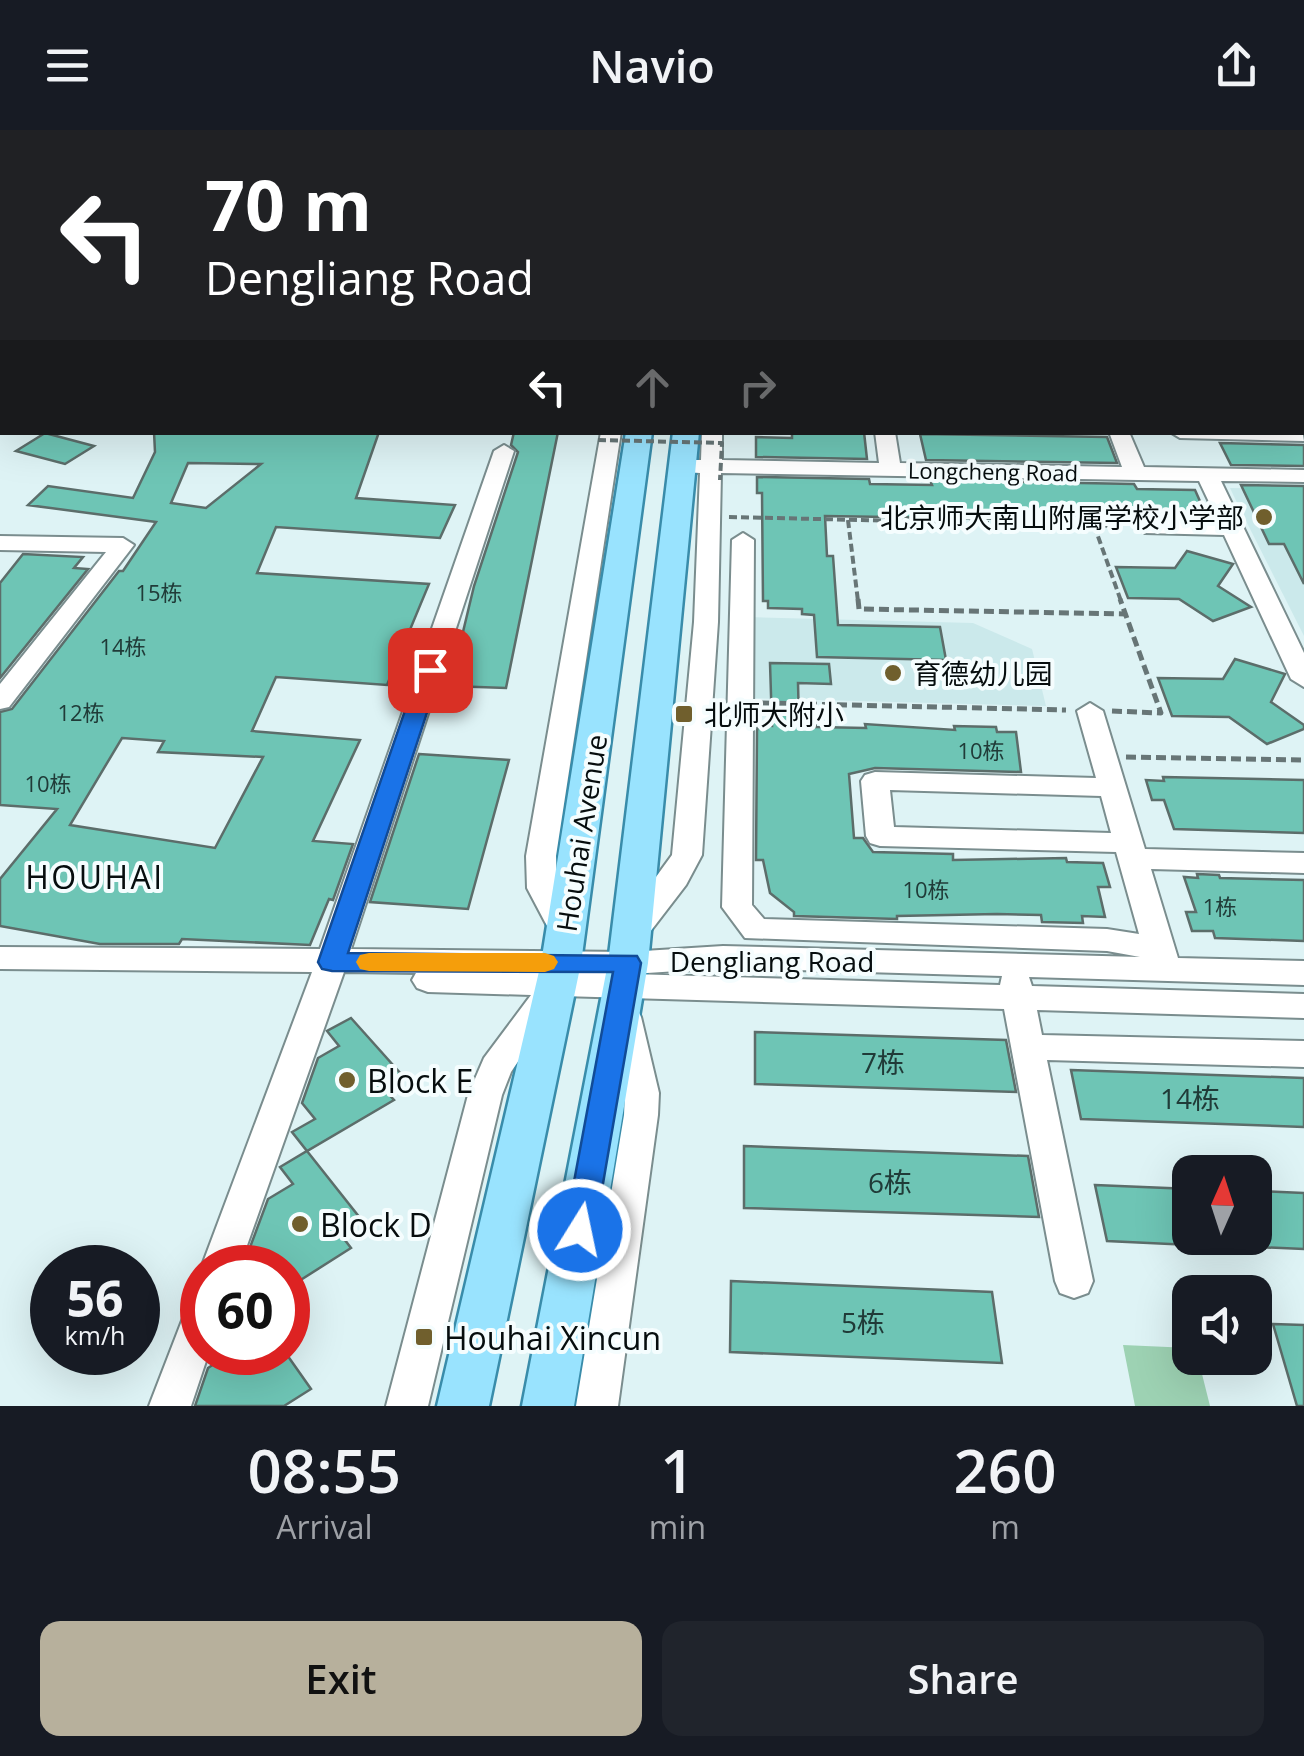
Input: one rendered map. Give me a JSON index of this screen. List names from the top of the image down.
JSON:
{
  "streets": {
    "main road": ["Houhai Avenue"],
    "street": ["Longcheng Road"]
  },
  "crossings": [
    ["Longcheng Road", "Houhai Avenue"]
  ],
  "districts": ["HOUHAI"],
  "places": {
    "other": [
      "北京师大南山附属学校小学部",
      "育德幼儿园",
      "Block E",
      "Block D"
    ],
    "transit": ["北师大附小", "Houhai Xincun"]
  },
  "house_numbers": [
    "15栋",
    "14栋",
    "12栋",
    "10栋",
    "10栋",
    "10栋",
    "1栋",
    "7栋",
    "14栋",
    "6栋",
    "5栋"
  ],
  "north": "top",
  "page": {
    "header": "Navio",
    "turn": ["70 m", "Dengliang Road"],
    "speed": "56 km/h",
    "limit": "60",
    "eta": [
      "08:55",
      "Arrival",
      "1",
      "min",
      "260",
      "m"
    ],
    "buttons": ["Exit", "Share"]
  }
}
